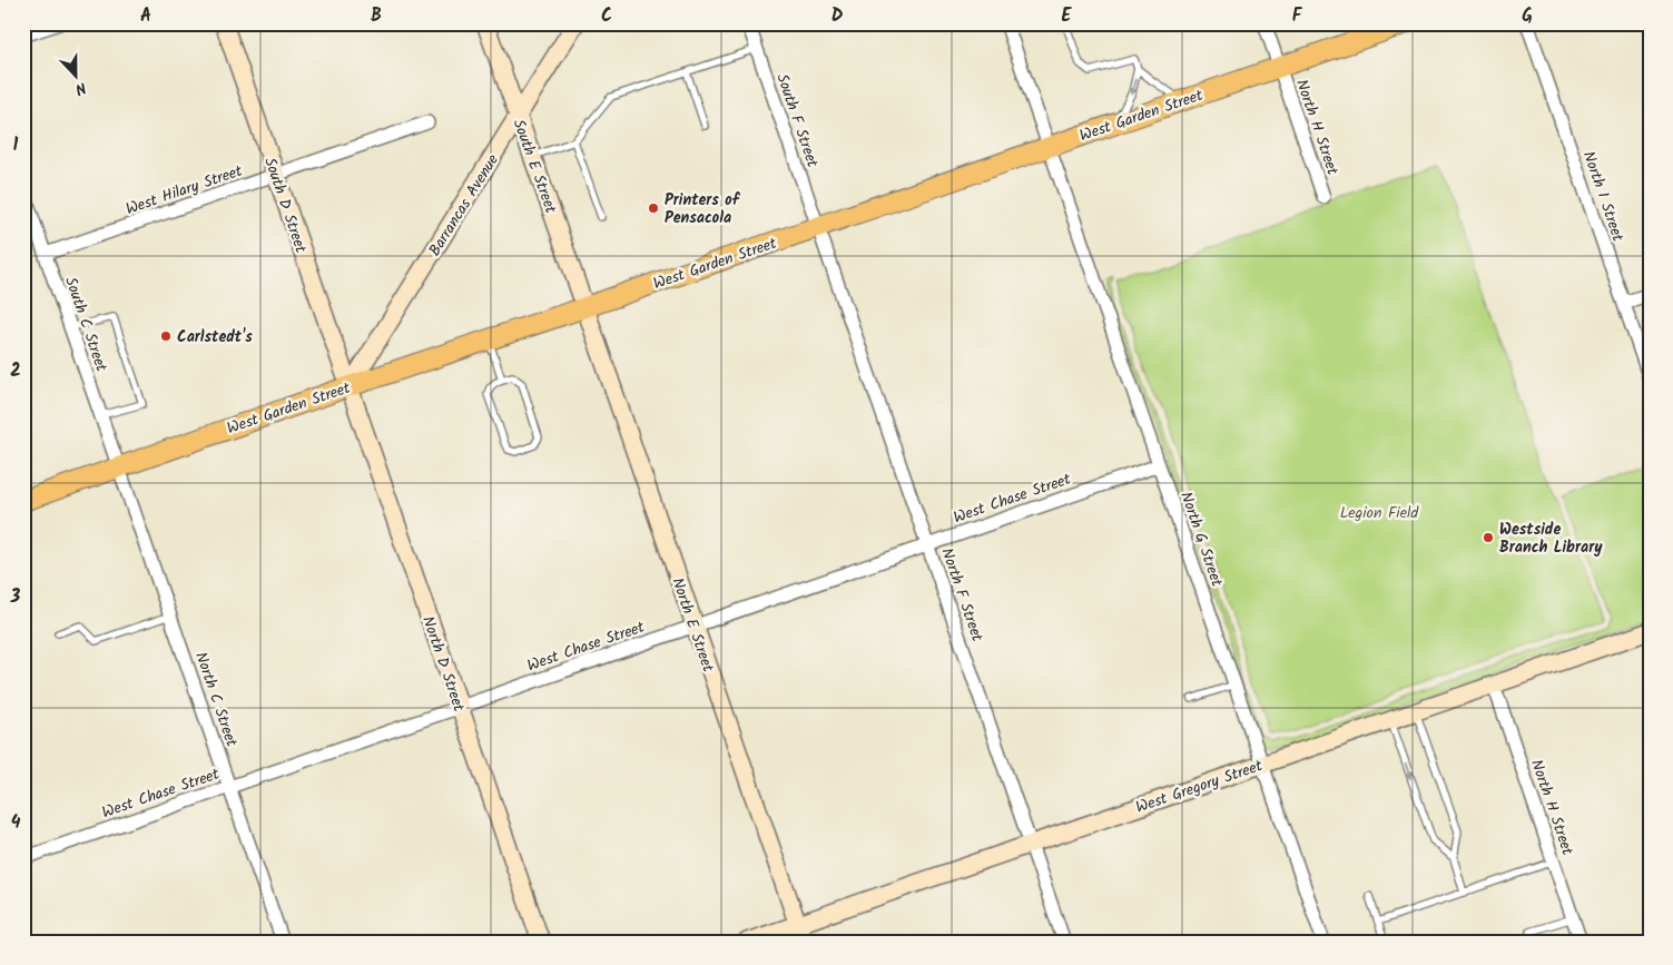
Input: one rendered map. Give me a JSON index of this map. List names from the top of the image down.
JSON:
{
  "streets": {
    "main road": ["West Garden Street"],
    "street": [
      "South F Street",
      "North H Street",
      "South E Street",
      "West Hilary Street",
      "North I Street",
      "South D Street",
      "Barrancas Avenue",
      "South C Street",
      "West Chase Street",
      "North G Street",
      "North F Street",
      "North E Street",
      "North D Street",
      "North C Street",
      "West Gregory Street"
    ]
  },
  "crossings": [
    ["West Garden Street", "South F Street"],
    ["West Garden Street", "North H Street"],
    ["West Garden Street", "South E Street"],
    ["West Garden Street", "South D Street"],
    ["West Garden Street", "Barrancas Avenue"],
    ["West Garden Street", "South C Street"],
    ["West Garden Street", "North G Street"],
    ["West Garden Street", "North F Street"],
    ["West Garden Street", "North E Street"],
    ["West Garden Street", "North D Street"],
    ["West Garden Street", "North C Street"],
    ["South F Street", "North F Street"],
    ["North H Street", "West Gregory Street"],
    ["South E Street", "Barrancas Avenue"],
    ["South E Street", "North E Street"],
    ["West Hilary Street", "South D Street"],
    ["West Hilary Street", "South C Street"],
    ["South D Street", "Barrancas Avenue"],
    ["South D Street", "North D Street"],
    ["Barrancas Avenue", "North D Street"],
    ["South C Street", "North C Street"],
    ["West Chase Street", "North G Street"],
    ["West Chase Street", "North F Street"],
    ["West Chase Street", "North E Street"],
    ["West Chase Street", "North D Street"],
    ["West Chase Street", "North C Street"],
    ["North G Street", "West Gregory Street"],
    ["North F Street", "West Gregory Street"],
    ["North E Street", "West Gregory Street"]
  ],
  "parks": ["Legion Field"],
  "places": ["Printers of Pensacola", "Carlstedt's", "Westside Branch Library"],
  "north": "bottom",
  "grid": {
    "columns": [
      "A",
      "B",
      "C",
      "D",
      "E",
      "F",
      "G"
    ],
    "rows": [
      "1",
      "2",
      "3",
      "4"
    ]
  }
}
